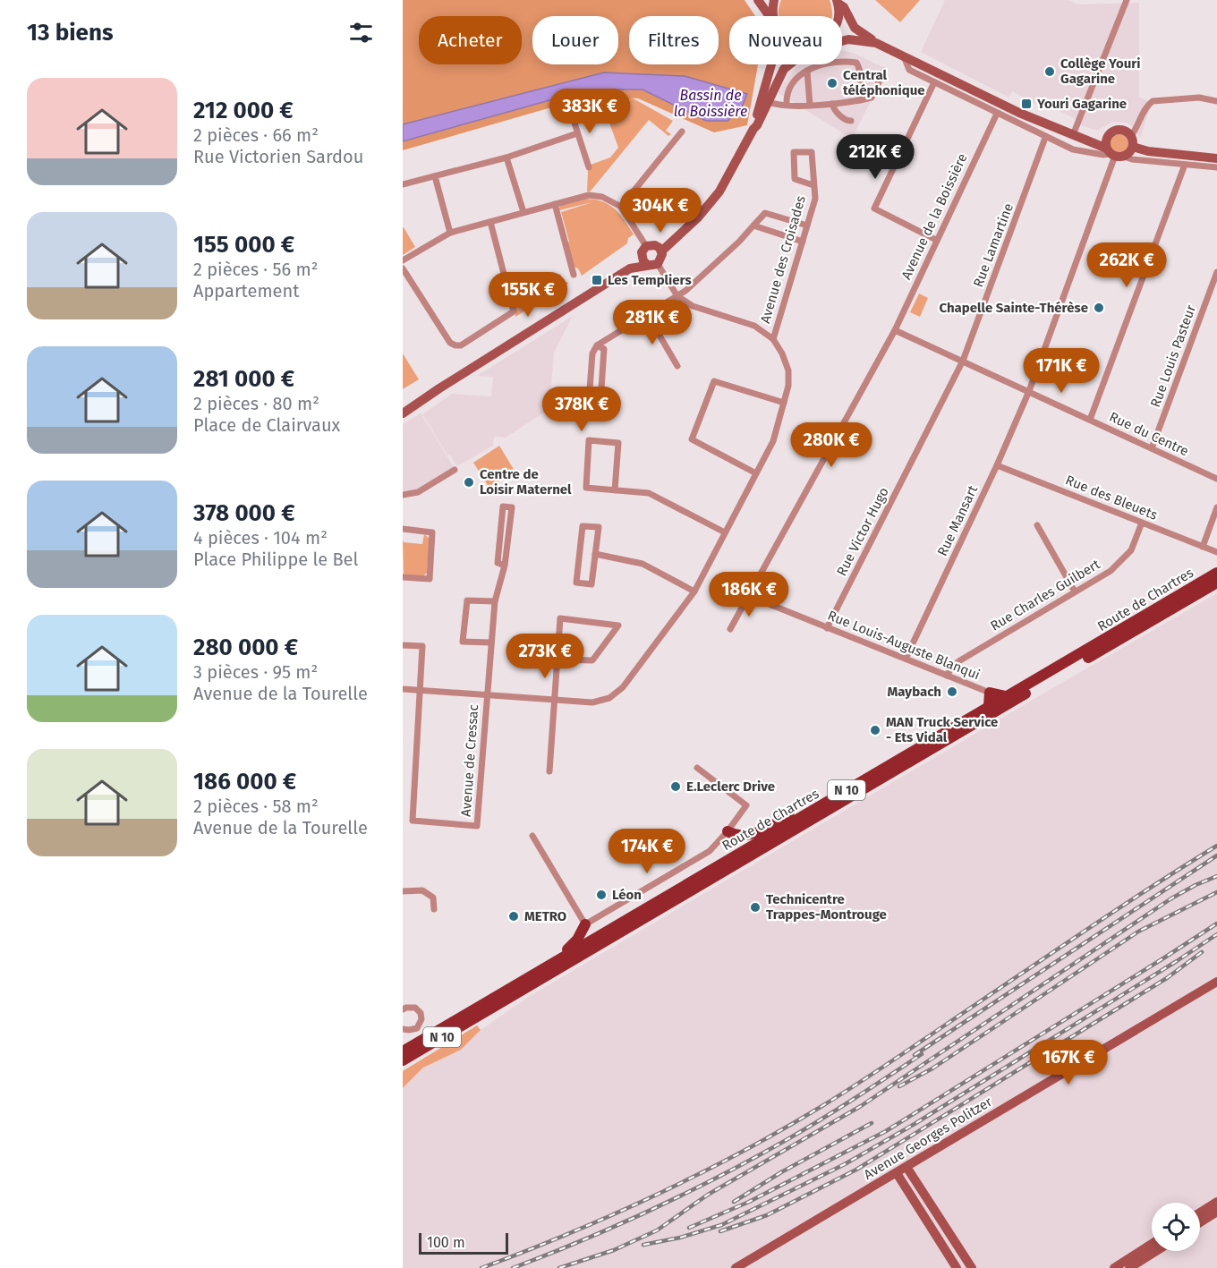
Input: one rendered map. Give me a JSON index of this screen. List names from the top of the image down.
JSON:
{
  "streets": {
    "main road": ["Route de Chartres", "N 10"],
    "street": [
      "Avenue de la Boissière",
      "Rue Lamartine",
      "Avenue des Croisades",
      "Rue Louis Pasteur",
      "Rue du Centre",
      "Rue des Bleuets",
      "Rue Mansart",
      "Rue Victor Hugo",
      "Rue Charles Guilbert",
      "Rue Louis-Auguste Blanqui",
      "Avenue de Cressac",
      "Avenue Georges Politzer"
    ]
  },
  "crossings": [
    ["Avenue de la Boissière", "Rue du Centre"],
    ["Avenue de la Boissière", "Rue Louis-Auguste Blanqui"],
    ["Rue Lamartine", "Rue du Centre"],
    ["Rue Lamartine", "Rue Victor Hugo"],
    ["Rue Louis Pasteur", "Rue du Centre"],
    ["Rue du Centre", "Rue Mansart"],
    ["Rue du Centre", "Rue Victor Hugo"],
    ["Rue des Bleuets", "Rue Mansart"],
    ["Rue des Bleuets", "Rue Charles Guilbert"],
    ["Rue Mansart", "Rue Louis-Auguste Blanqui"],
    ["Rue Victor Hugo", "Rue Louis-Auguste Blanqui"],
    ["Rue Charles Guilbert", "Rue Louis-Auguste Blanqui"],
    ["Route de Chartres", "N 10"]
  ],
  "water": ["Bassin de la Boissière"],
  "places": {
    "other": [
      "Collège Youri Gagarine",
      "Central téléphonique",
      "Chapelle Sainte-Thérèse",
      "Centre de Loisir Maternel",
      "Maybach",
      "MAN Truck Service - Ets Vidal",
      "E.Leclerc Drive",
      "Léon",
      "Technicentre Trappes-Montrouge",
      "METRO"
    ],
    "transit": ["Youri Gagarine", "Les Templiers"]
  },
  "scale_bar": "100 m",
  "page": {
    "heading": "13 biens",
    "chip": [
      "Acheter",
      "Louer",
      "Filtres",
      "Nouveau"
    ],
    "list": [
      {
        "name": "212 000 €",
        "note": "2 pièces · 66 m² · Rue Victorien Sardou"
      },
      {
        "name": "155 000 €",
        "note": "2 pièces · 56 m² · Appartement"
      },
      {
        "name": "281 000 €",
        "note": "2 pièces · 80 m² · Place de Clairvaux"
      },
      {
        "name": "378 000 €",
        "note": "4 pièces · 104 m² · Place Philippe le Bel"
      },
      {
        "name": "280 000 €",
        "note": "3 pièces · 95 m² · Avenue de la Tourelle"
      },
      {
        "name": "186 000 €",
        "note": "2 pièces · 58 m² · Avenue de la Tourelle"
      }
    ],
    "price": [
      "383K €",
      "212K €",
      "304K €",
      "262K €",
      "155K €",
      "281K €",
      "171K €",
      "378K €",
      "280K €",
      "186K €",
      "273K €",
      "174K €",
      "167K €"
    ],
    "scale": "100 m"
  }
}
